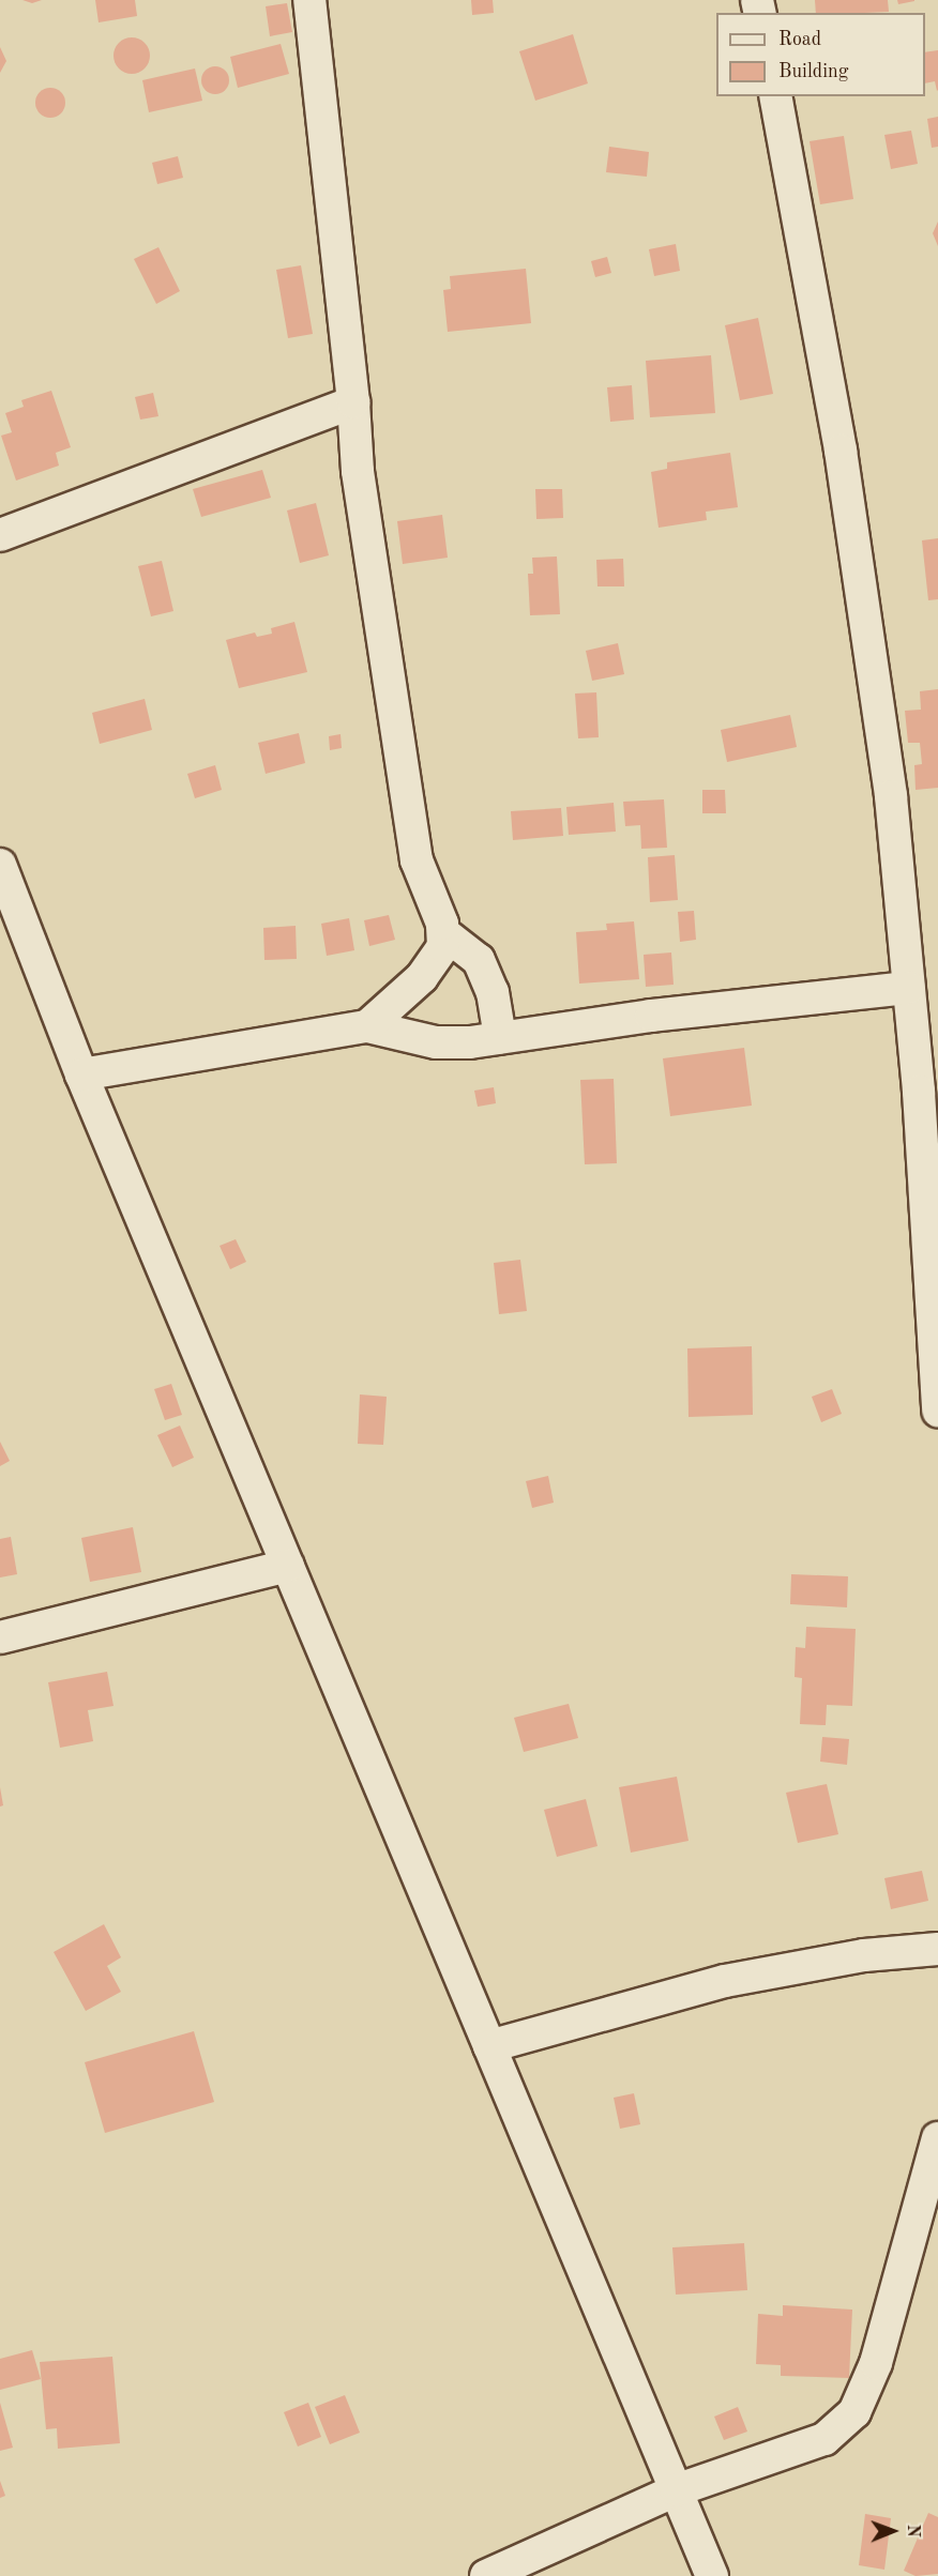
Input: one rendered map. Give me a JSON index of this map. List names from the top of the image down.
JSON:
{
  "legend": ["Road", "Building"],
  "north": "right"
}
